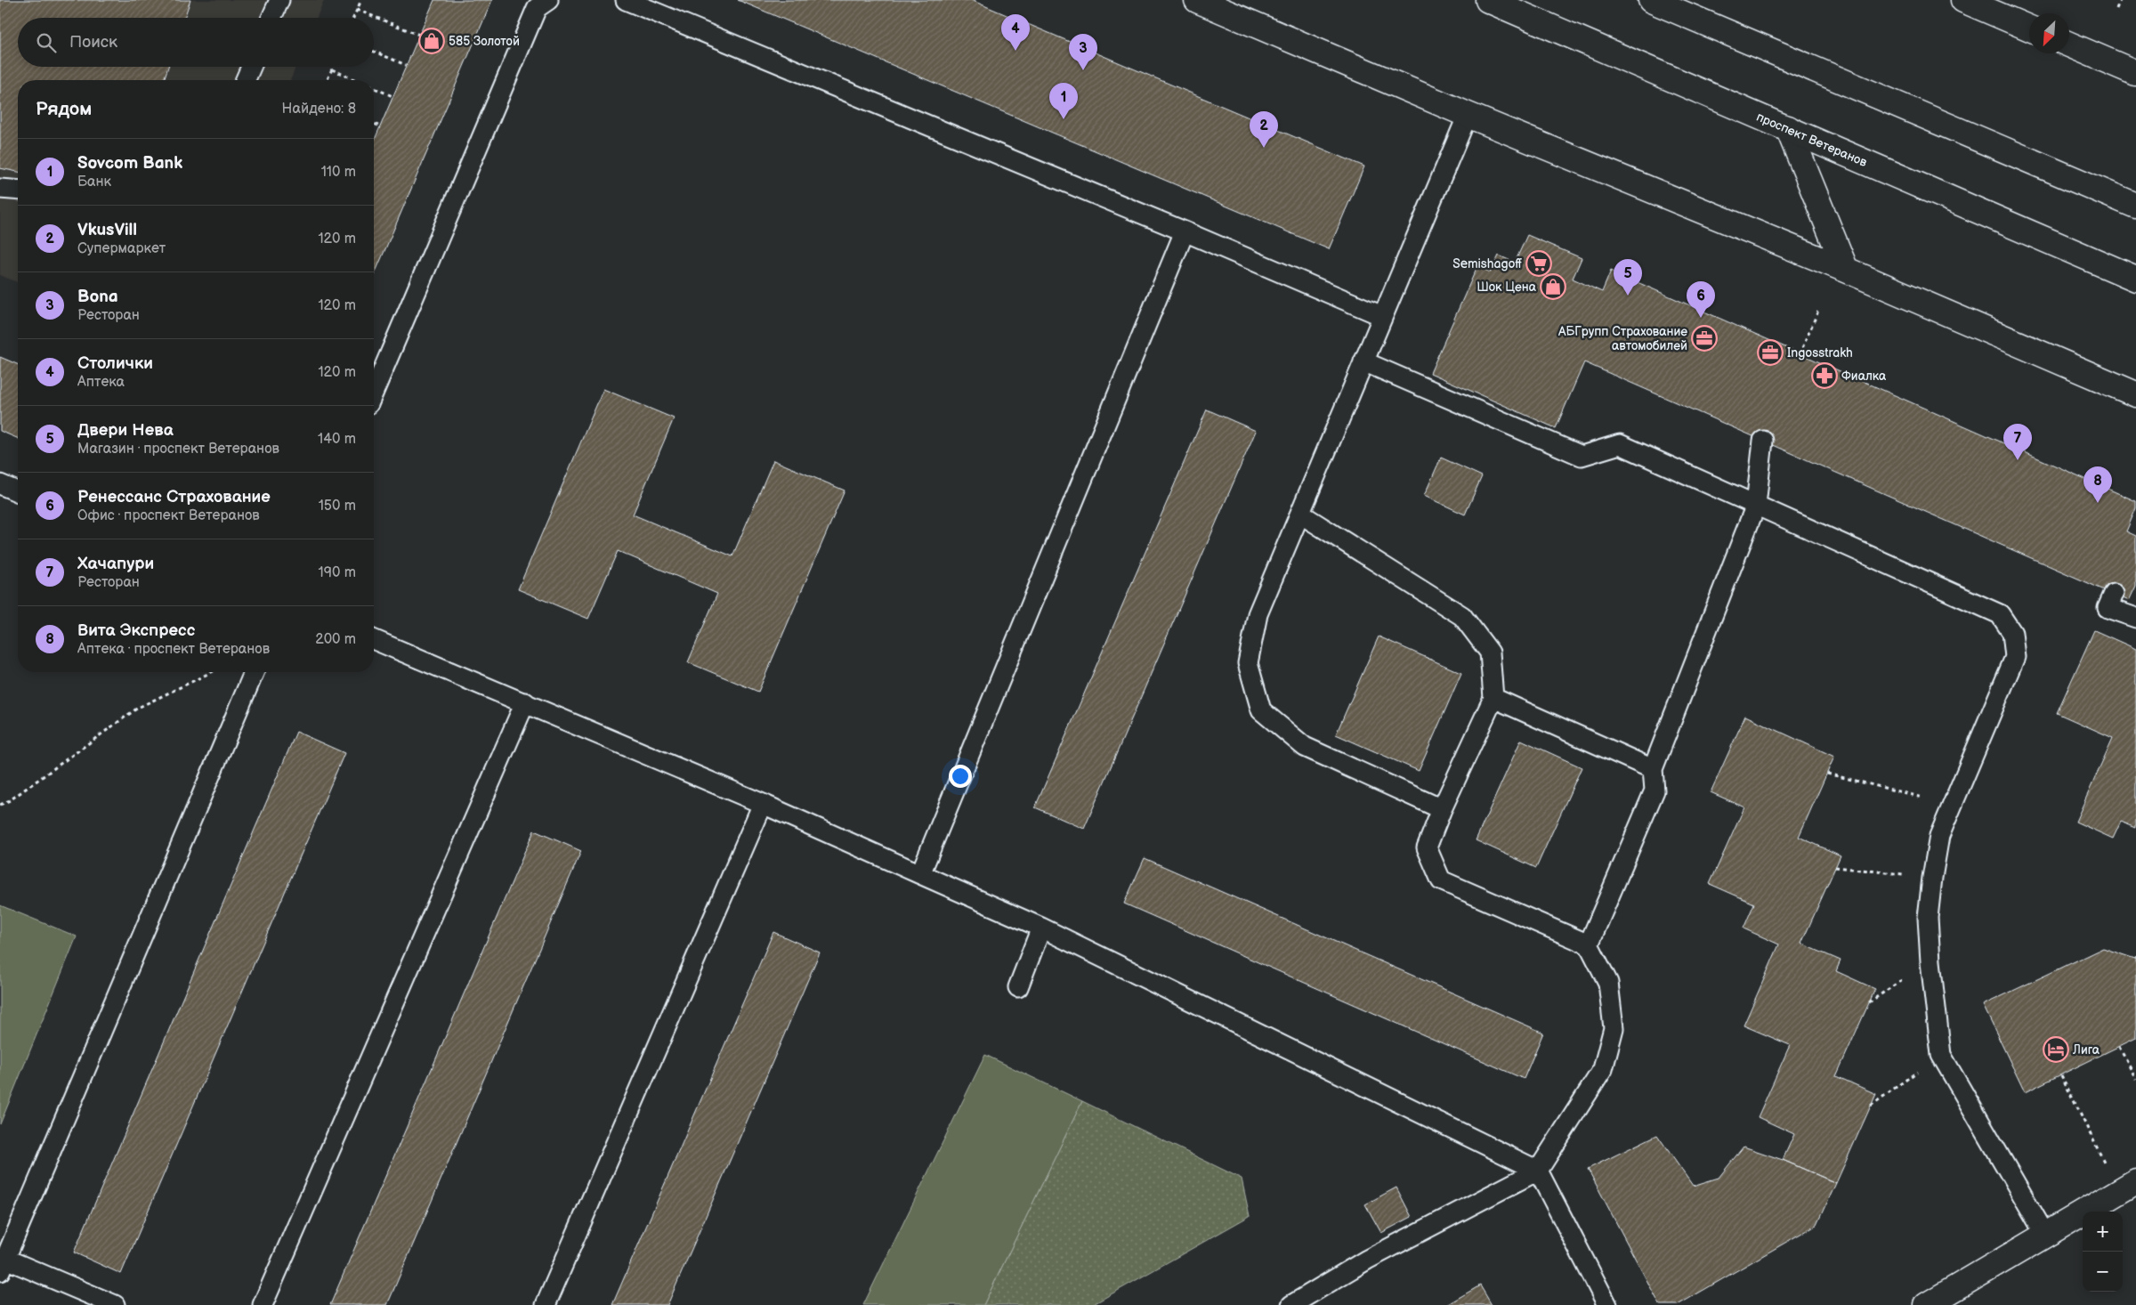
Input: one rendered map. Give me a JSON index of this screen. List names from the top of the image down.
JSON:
{
  "streets": {
    "street": ["проспект Ветеранов"]
  },
  "places": {
    "shop": ["585 Золотой", "Шок Цена"],
    "supermarket": ["Semishagoff"],
    "office": ["АБГрупп Страхование автомобилей", "Ingosstrakh"],
    "pharmacy": ["Фиалка"],
    "hotel": ["Лига"]
  },
  "north": "bottom left",
  "page": {
    "pins": [
      "4",
      "3",
      "1",
      "2",
      "5",
      "6",
      "7",
      "8"
    ],
    "search": "Поиск",
    "heading": ["Рядом", "Найдено: 8"],
    "list": [
      {
        "mark": "1",
        "name": "Sovcom Bank",
        "note": "Банк",
        "value": "110 m"
      },
      {
        "mark": "2",
        "name": "VkusVill",
        "note": "Супермаркет",
        "value": "120 m"
      },
      {
        "mark": "3",
        "name": "Bona",
        "note": "Ресторан",
        "value": "120 m"
      },
      {
        "mark": "4",
        "name": "Столички",
        "note": "Аптека",
        "value": "120 m"
      },
      {
        "mark": "5",
        "name": "Двери Нева",
        "note": "Магазин · проспект Ветеранов",
        "value": "140 m"
      },
      {
        "mark": "6",
        "name": "Ренессанс Страхование",
        "note": "Офис · проспект Ветеранов",
        "value": "150 m"
      },
      {
        "mark": "7",
        "name": "Хачапури",
        "note": "Ресторан",
        "value": "190 m"
      },
      {
        "mark": "8",
        "name": "Вита Экспресс",
        "note": "Аптека · проспект Ветеранов",
        "value": "200 m"
      }
    ],
    "map_buttons": ["+", "−"]
  }
}
